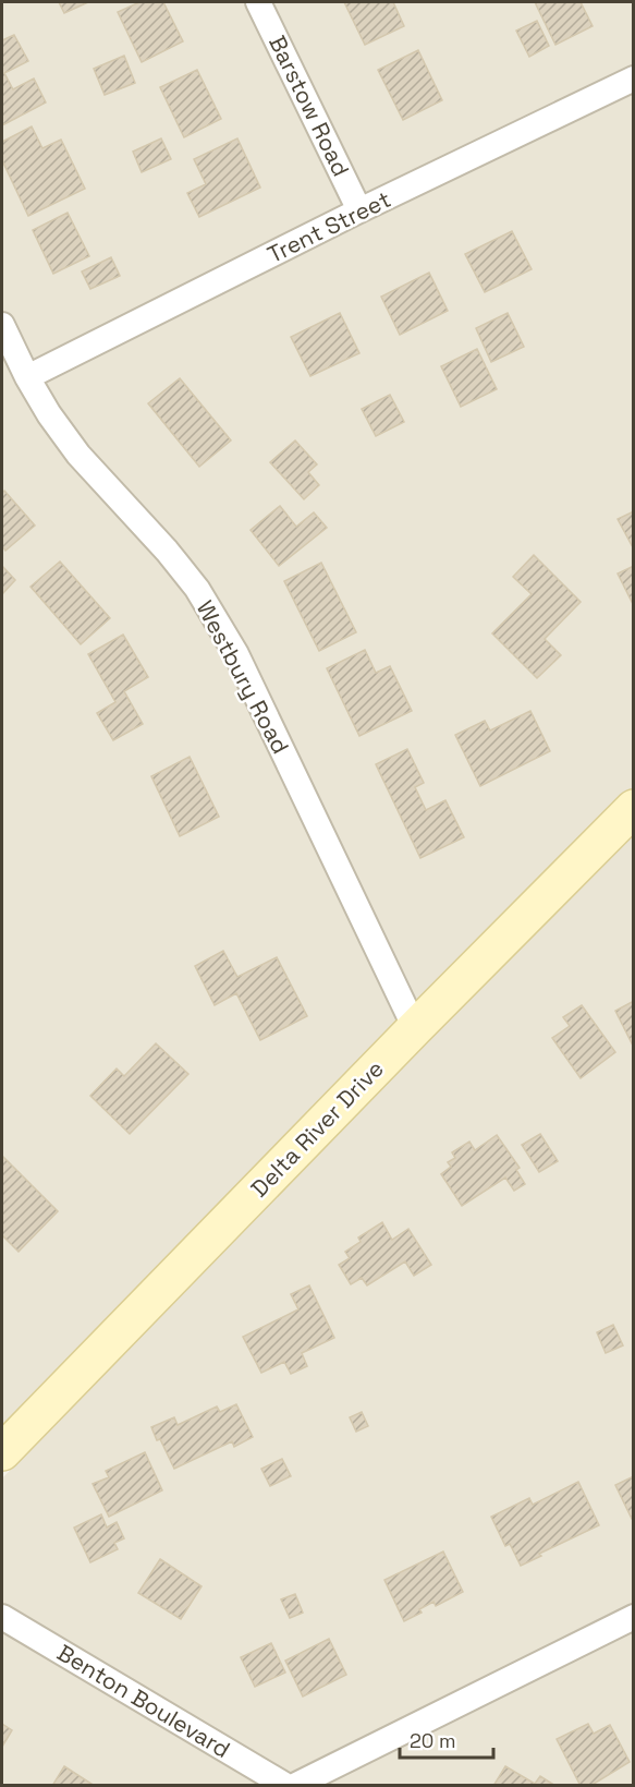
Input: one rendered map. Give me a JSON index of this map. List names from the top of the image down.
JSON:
{
  "streets": {
    "street": [
      "Barstow Road",
      "Trent Street",
      "Westbury Road",
      "Delta River Drive",
      "Benton Boulevard"
    ]
  },
  "crossings": [
    ["Barstow Road", "Trent Street"],
    ["Trent Street", "Westbury Road"],
    ["Westbury Road", "Delta River Drive"]
  ],
  "scale_bar": "20 m"
}
